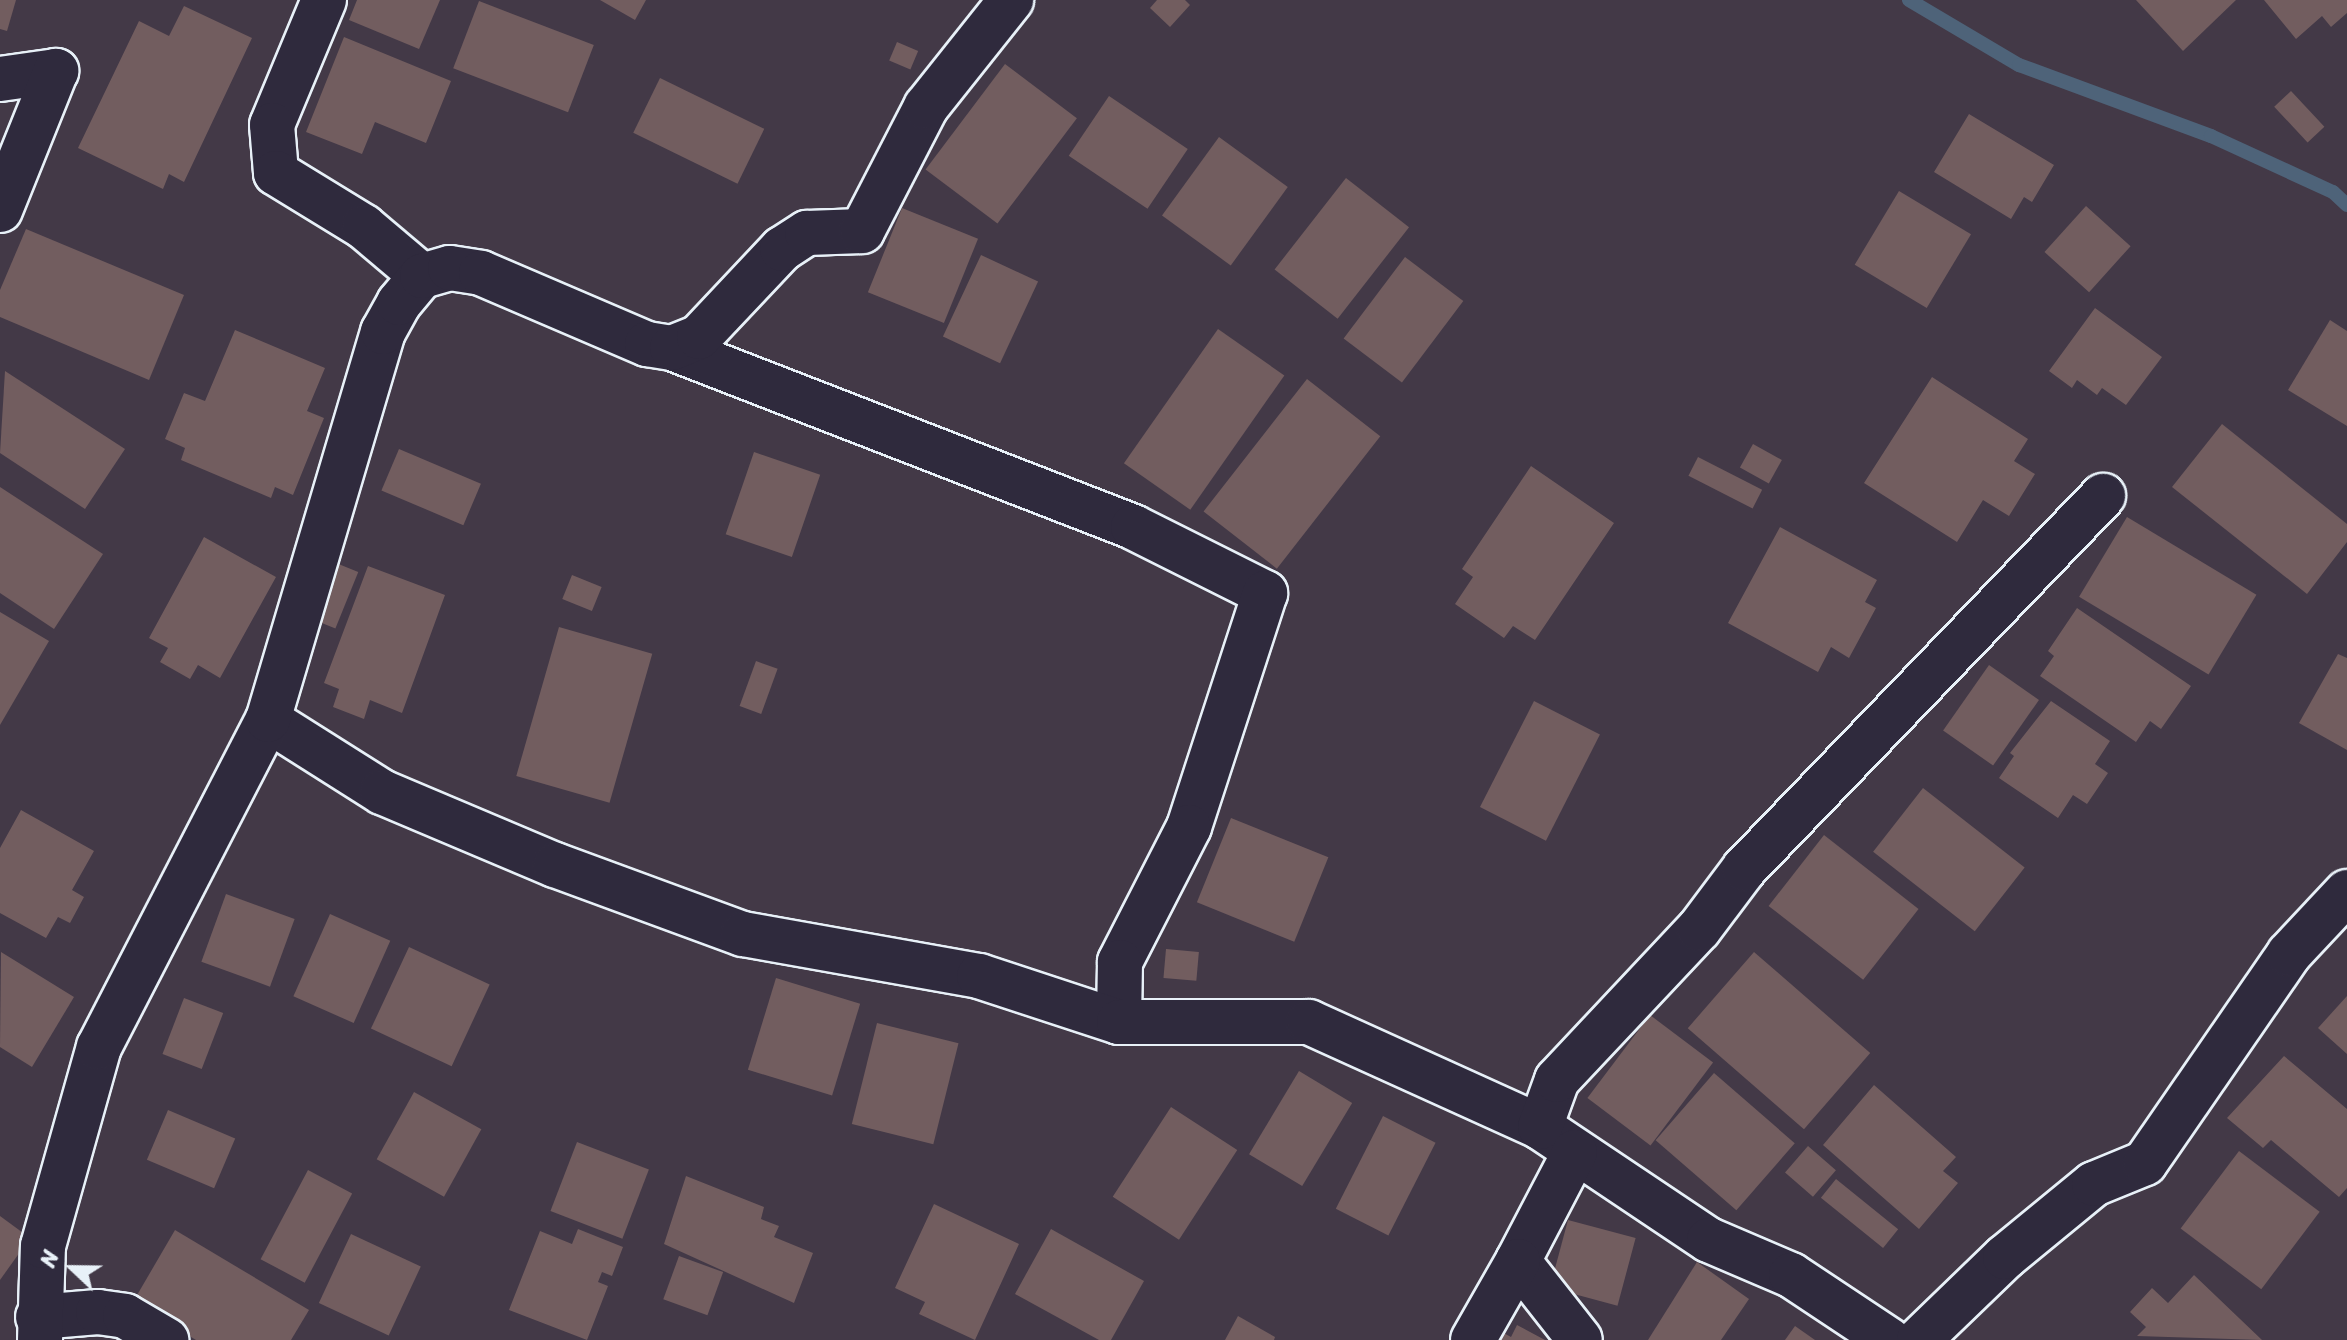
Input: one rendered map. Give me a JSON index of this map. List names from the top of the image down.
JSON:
{
  "north": "left"
}
